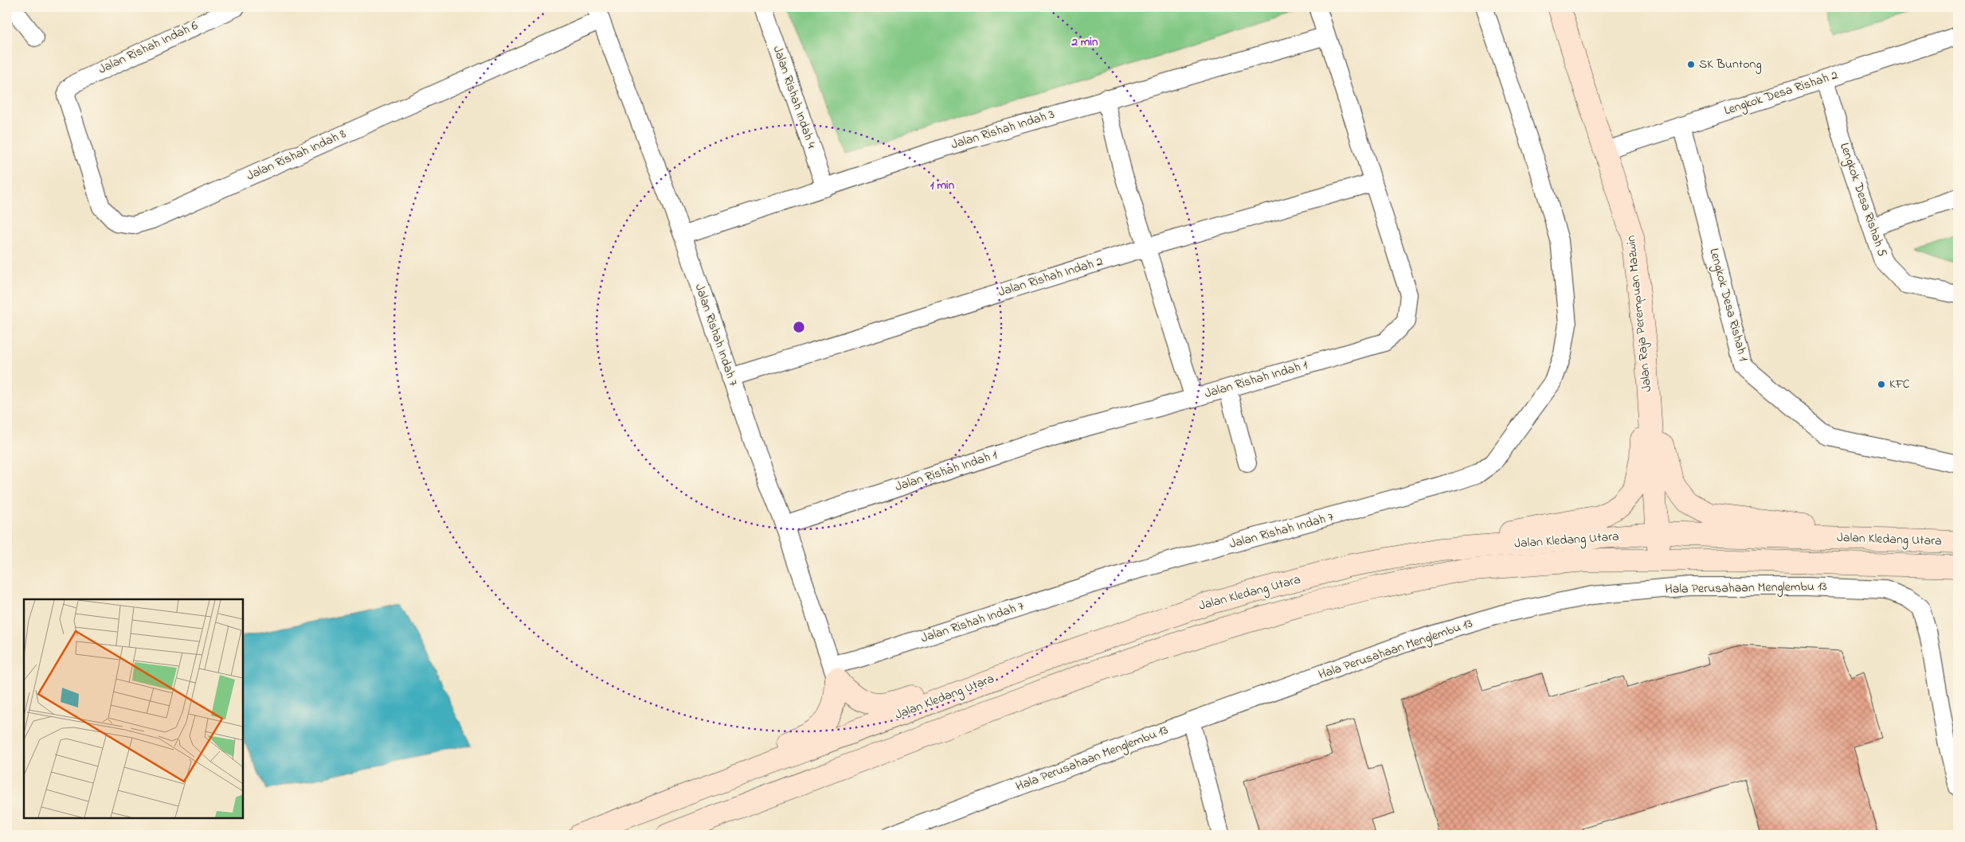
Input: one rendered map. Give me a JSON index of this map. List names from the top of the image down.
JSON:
{
  "streets": {
    "main road": ["Jalan Raja Perempuan Mazwin", "Jalan Kledang Utara"],
    "street": [
      "Jalan Rishah Indah 6",
      "Lengkok Desa Rishah 2",
      "Jalan Rishah Indah 4",
      "Jalan Rishah Indah 3",
      "Jalan Rishah Indah 8",
      "Lengkok Desa Rishah 5",
      "Jalan Rishah Indah 2",
      "Lengkok Desa Rishah 1",
      "Jalan Rishah Indah 7",
      "Jalan Rishah Indah 1",
      "Hala Perusahaan Menglembu 13"
    ]
  },
  "crossings": [
    ["Jalan Rishah Indah 6", "Jalan Rishah Indah 8"],
    ["Lengkok Desa Rishah 2", "Lengkok Desa Rishah 5"],
    ["Lengkok Desa Rishah 2", "Lengkok Desa Rishah 1"],
    ["Lengkok Desa Rishah 2", "Jalan Raja Perempuan Mazwin"],
    ["Jalan Rishah Indah 4", "Jalan Rishah Indah 3"],
    ["Jalan Rishah Indah 3", "Jalan Rishah Indah 7"],
    ["Jalan Rishah Indah 3", "Jalan Rishah Indah 1"],
    ["Jalan Rishah Indah 8", "Jalan Rishah Indah 7"],
    ["Jalan Rishah Indah 2", "Jalan Rishah Indah 7"],
    ["Jalan Rishah Indah 2", "Jalan Rishah Indah 1"],
    ["Jalan Raja Perempuan Mazwin", "Jalan Kledang Utara"],
    ["Jalan Rishah Indah 7", "Jalan Rishah Indah 1"]
  ],
  "places": ["SK Buntong", "KFC"],
  "rings": ["2 min", "1 min"]
}
